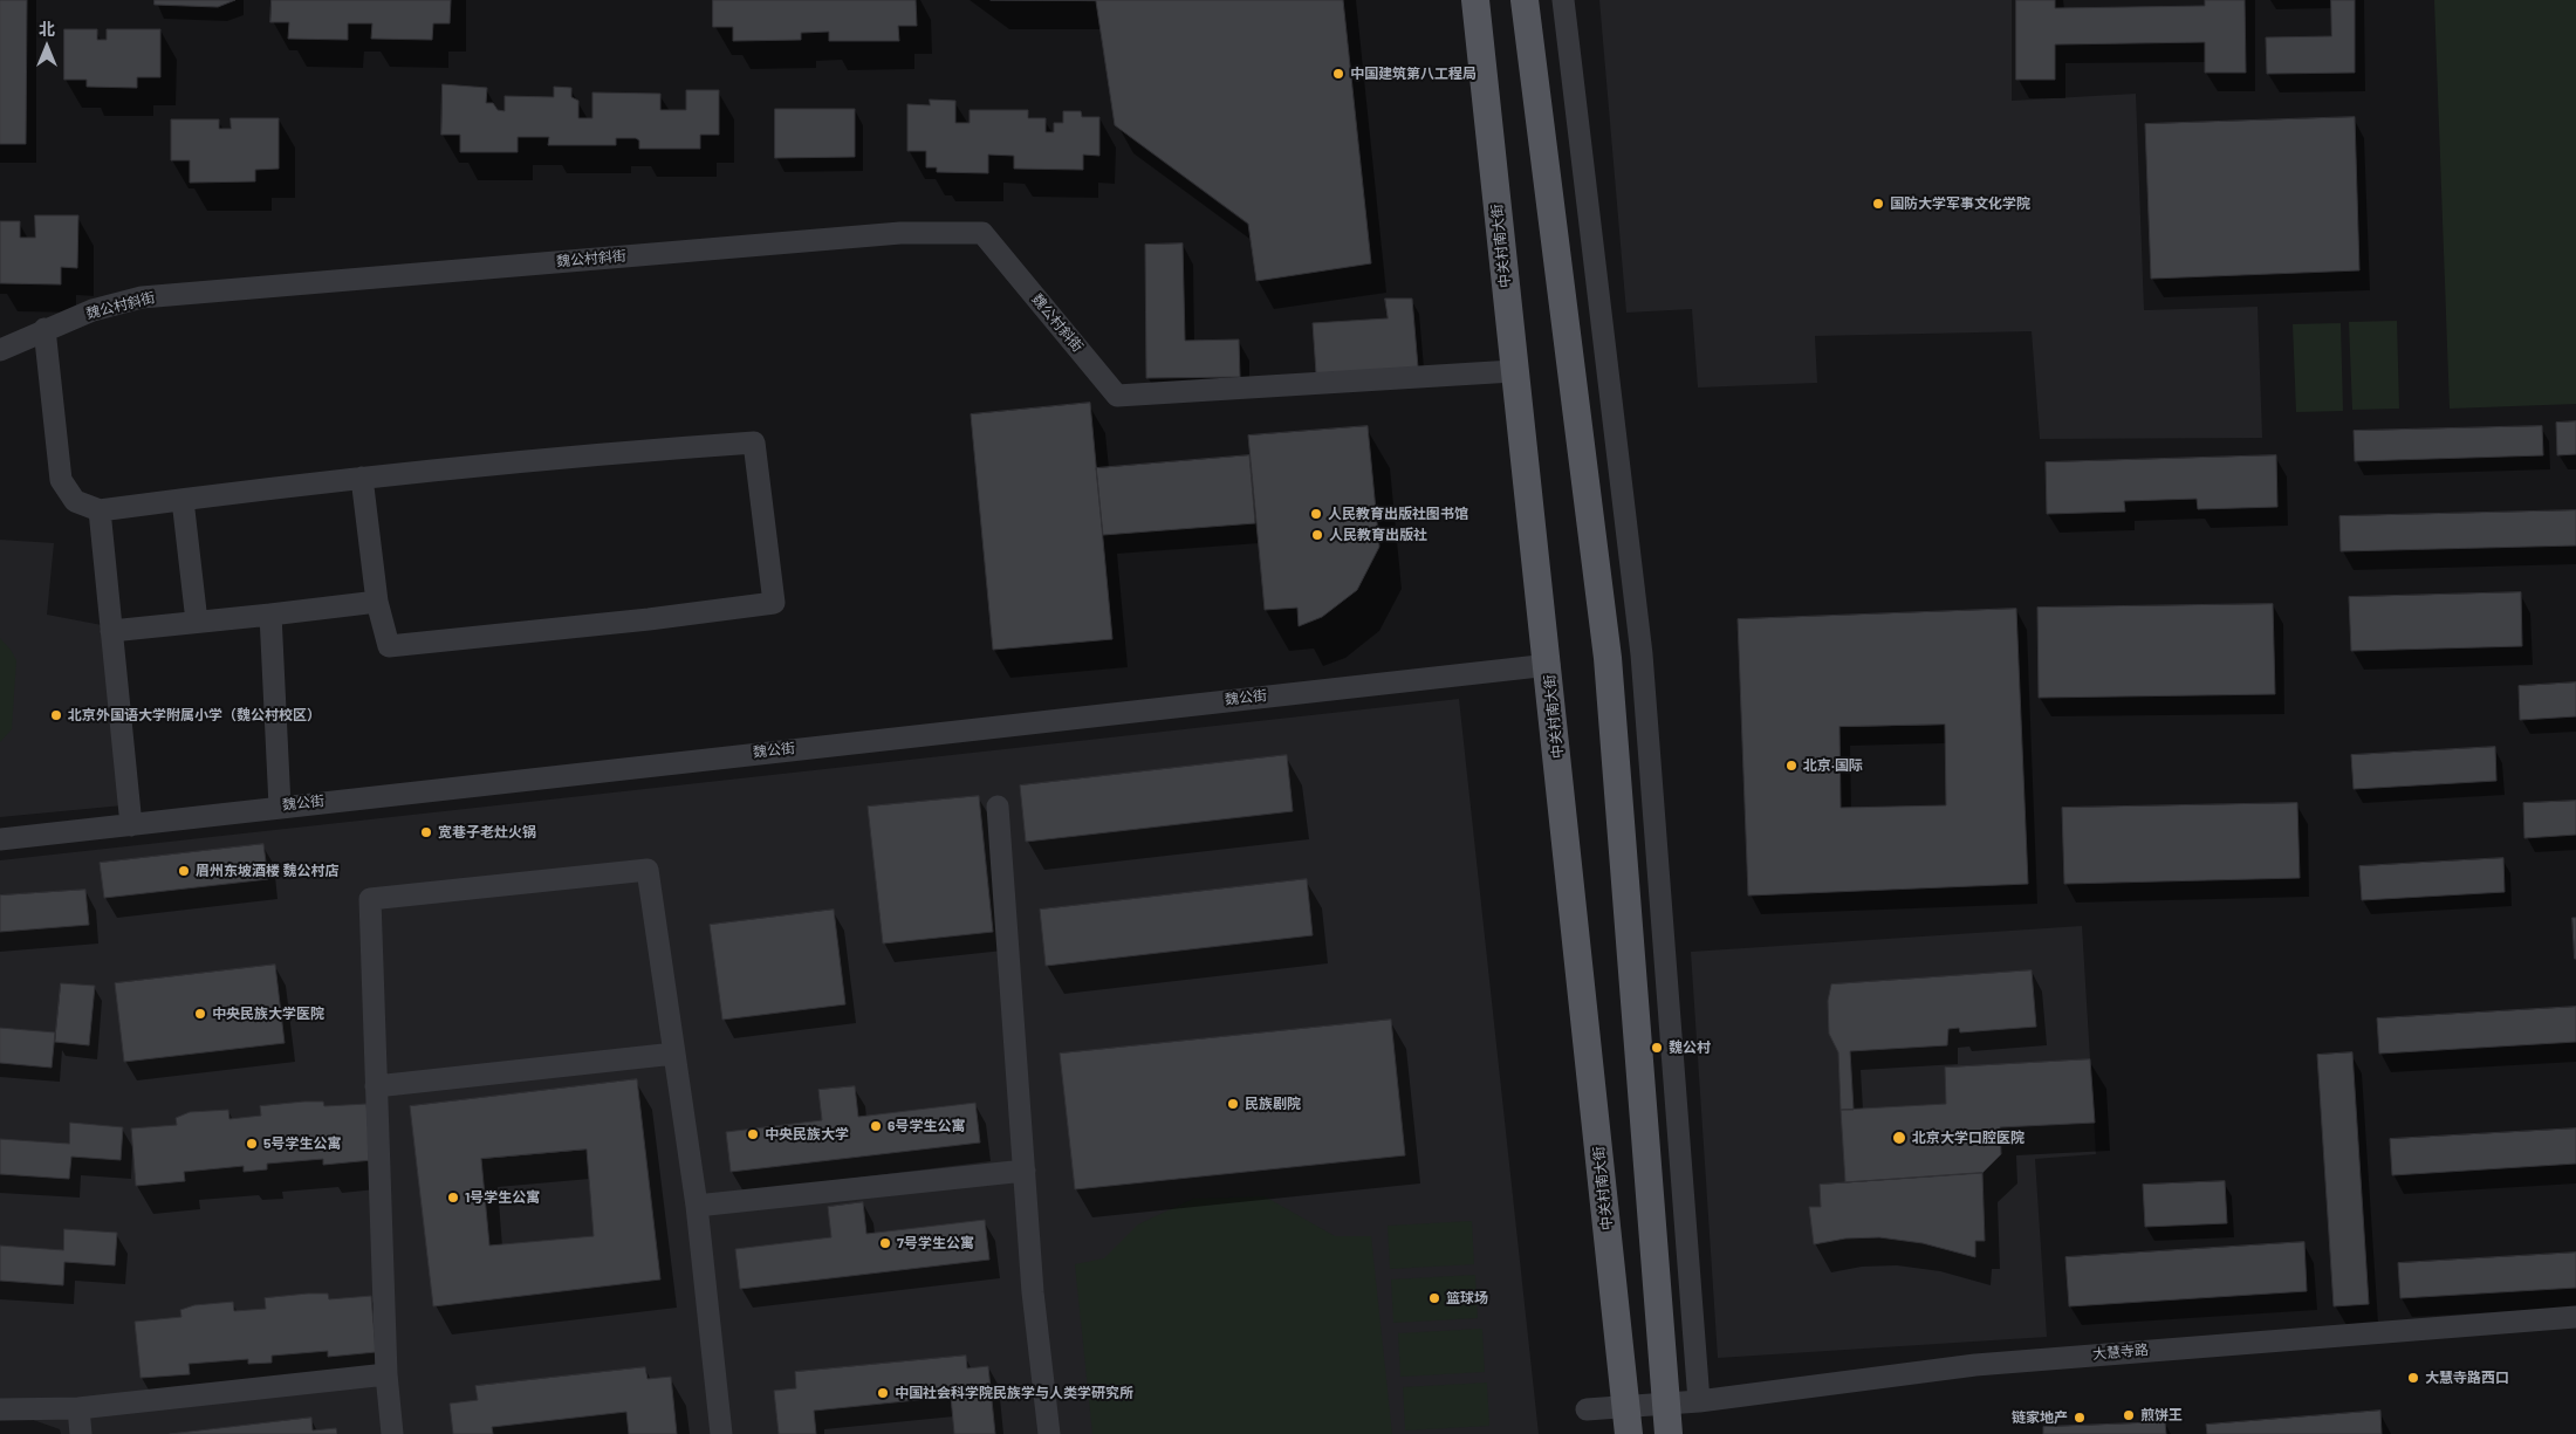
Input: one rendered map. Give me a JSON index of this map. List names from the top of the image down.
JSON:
{
  "streets": {
    "main road": ["中关村南大街"],
    "street": ["魏公村斜街", "魏公街", "大慧寺路"]
  },
  "crossings": [
    ["中关村南大街", "魏公村斜街"],
    ["中关村南大街", "魏公街"],
    ["中关村南大街", "大慧寺路"]
  ],
  "places": [
    "中国建筑第八工程局",
    "国防大学军事文化学院",
    "人民教育出版社图书馆",
    "人民教育出版社",
    "北京外国语大学附属小学（魏公村校区）",
    "北京·国际",
    "宽巷子老灶火锅",
    "眉州东坡酒楼 魏公村店",
    "中央民族大学医院",
    "魏公村",
    "民族剧院",
    "6号学生公寓",
    "中央民族大学",
    "北京大学口腔医院",
    "5号学生公寓",
    "1号学生公寓",
    "7号学生公寓",
    "篮球场",
    "大慧寺路西口",
    "中国社会科学院民族学与人类学研究所",
    "煎饼王",
    "链家地产"
  ],
  "north": "top"
}
